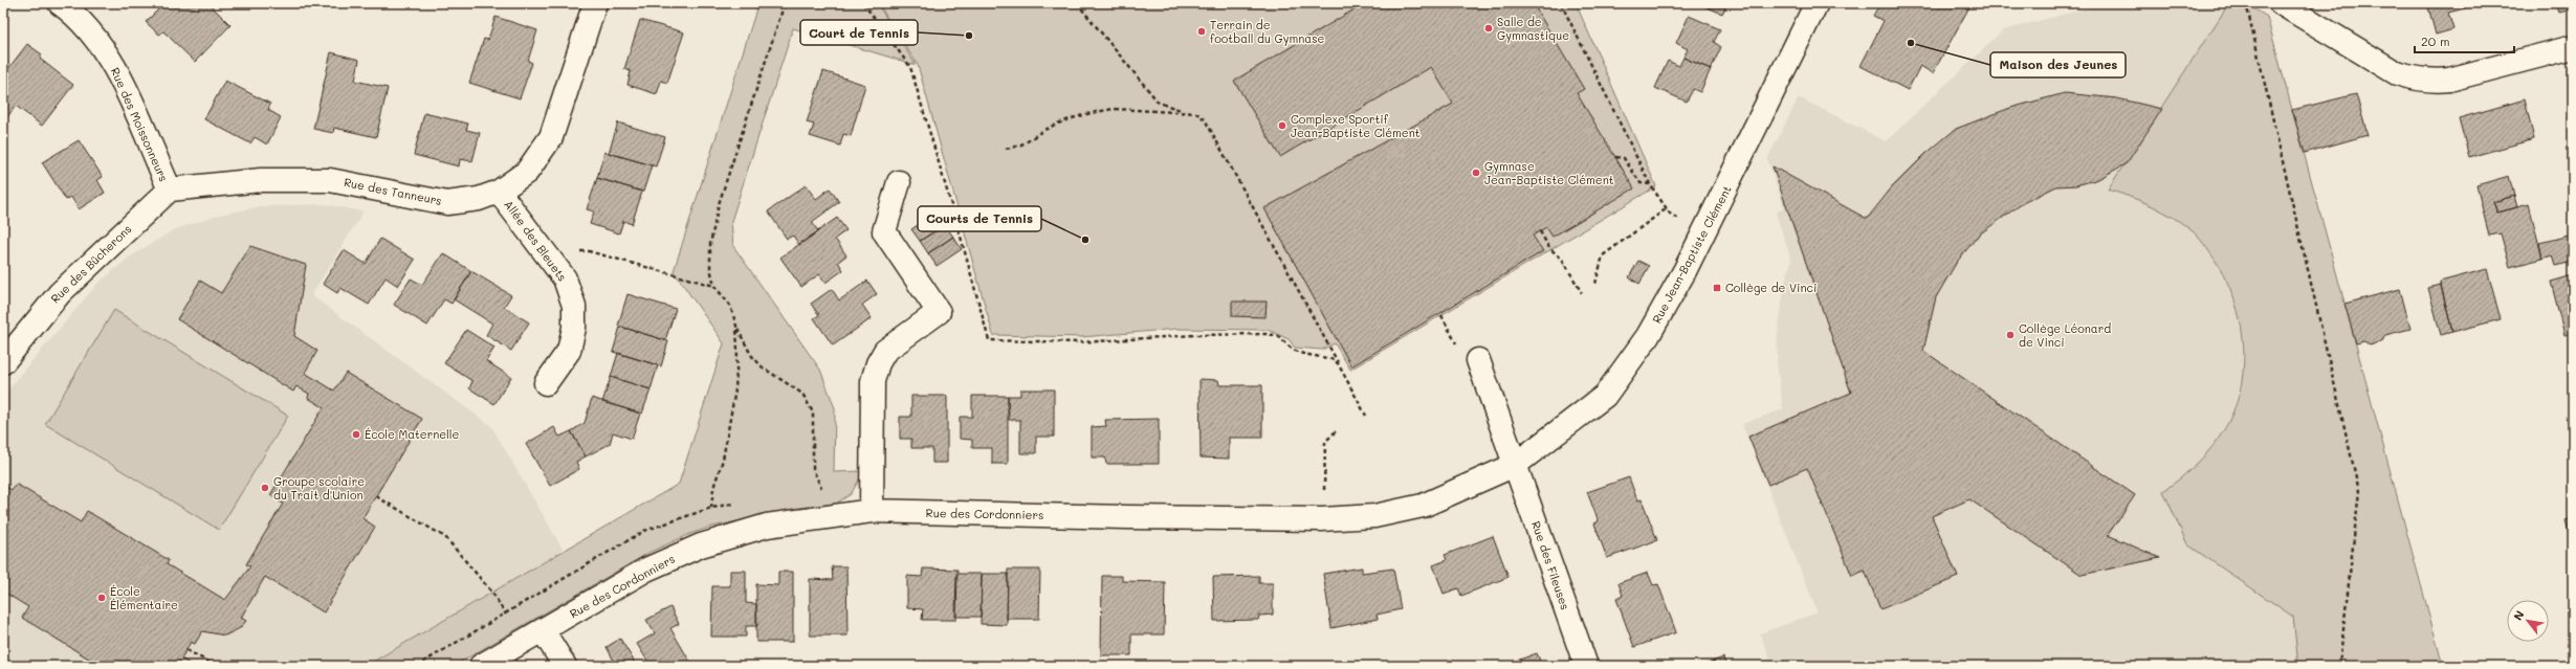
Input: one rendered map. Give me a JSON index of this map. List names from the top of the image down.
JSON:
{
  "streets": {
    "street": [
      "Rue des Moissonneurs",
      "Rue des Tanneurs",
      "Allée des Bleuets",
      "Rue Jean-Baptiste Clément",
      "Rue des Bûcherons",
      "Rue des Cordonniers",
      "Rue des Fileuses"
    ]
  },
  "crossings": [
    ["Rue des Moissonneurs", "Rue des Tanneurs"],
    ["Rue des Moissonneurs", "Rue des Bûcherons"],
    ["Rue des Tanneurs", "Allée des Bleuets"],
    ["Rue des Tanneurs", "Rue des Bûcherons"],
    ["Rue Jean-Baptiste Clément", "Rue des Cordonniers"],
    ["Rue Jean-Baptiste Clément", "Rue des Fileuses"],
    ["Rue des Cordonniers", "Rue des Fileuses"]
  ],
  "places": {
    "other": [
      "Salle de Gymnastique",
      "Terrain de football du Gymnase",
      "Court de Tennis",
      "Maison des Jeunes",
      "Complexe Sportif Jean-Baptiste Clément",
      "Gymnase Jean-Baptiste Clément",
      "Courts de Tennis",
      "Collège Léonard de Vinci",
      "École Maternelle",
      "Groupe scolaire du Trait d'Union",
      "École Élémentaire"
    ],
    "transit": ["Collège de Vinci"]
  },
  "scale_bar": "20 m",
  "north": "top left"
}
